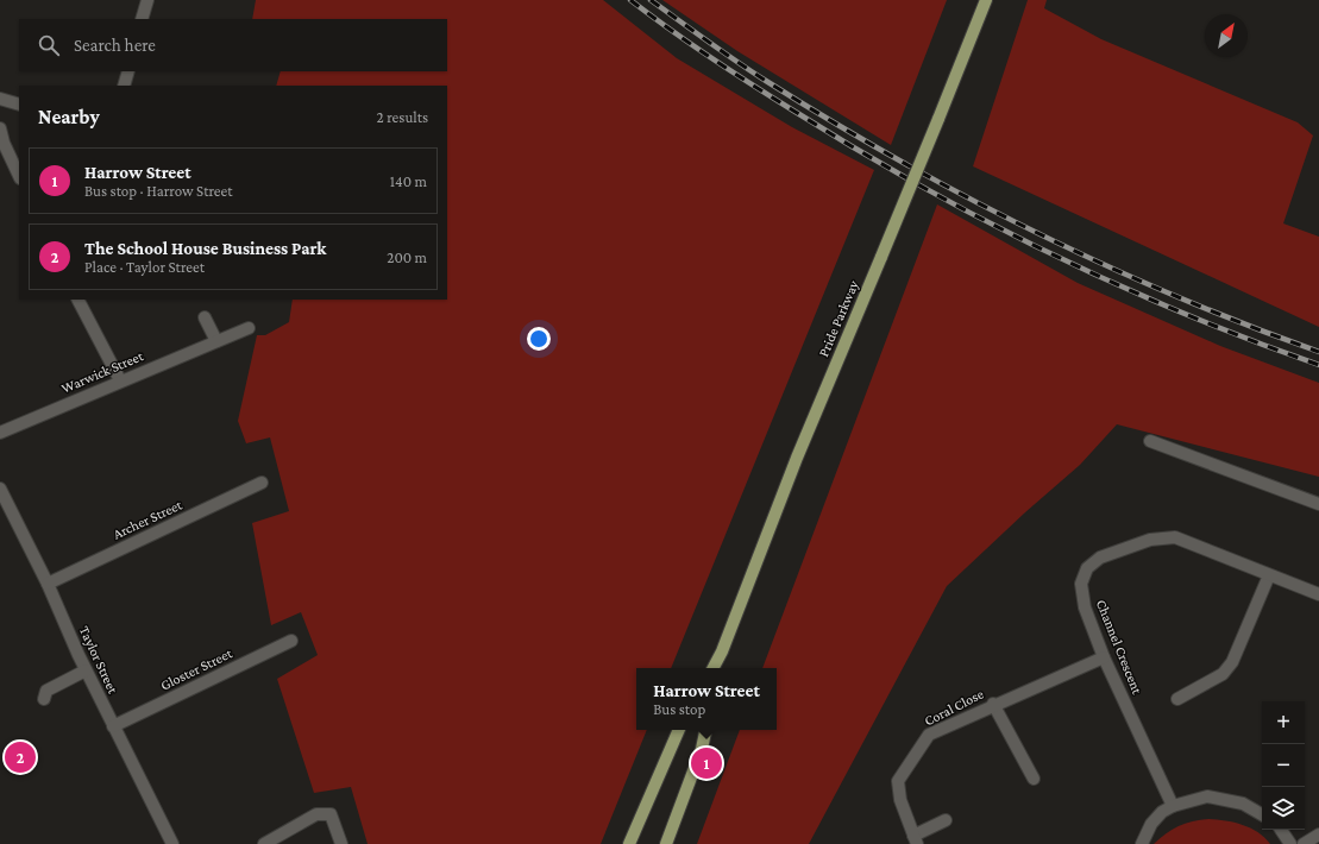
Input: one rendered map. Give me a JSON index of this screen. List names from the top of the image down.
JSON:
{
  "streets": {
    "main road": ["Pride Parkway"],
    "street": [
      "Warwick Street",
      "Archer Street",
      "Channel Crescent",
      "Taylor Street",
      "Gloster Street",
      "Coral Close"
    ]
  },
  "crossings": [
    ["Archer Street", "Taylor Street"],
    ["Channel Crescent", "Coral Close"],
    ["Taylor Street", "Gloster Street"]
  ],
  "north": "top right",
  "page": {
    "search": "Search here",
    "heading": ["Nearby", "2 results"],
    "list": [
      {
        "mark": "1",
        "name": "Harrow Street",
        "note": "Bus stop · Harrow Street",
        "value": "140 m"
      },
      {
        "mark": "2",
        "name": "The School House Business Park",
        "note": "Place · Taylor Street",
        "value": "200 m"
      }
    ],
    "popup": ["Harrow Street", "Bus stop"],
    "map_buttons": ["+", "−"],
    "pins": ["2", "1"]
  }
}
